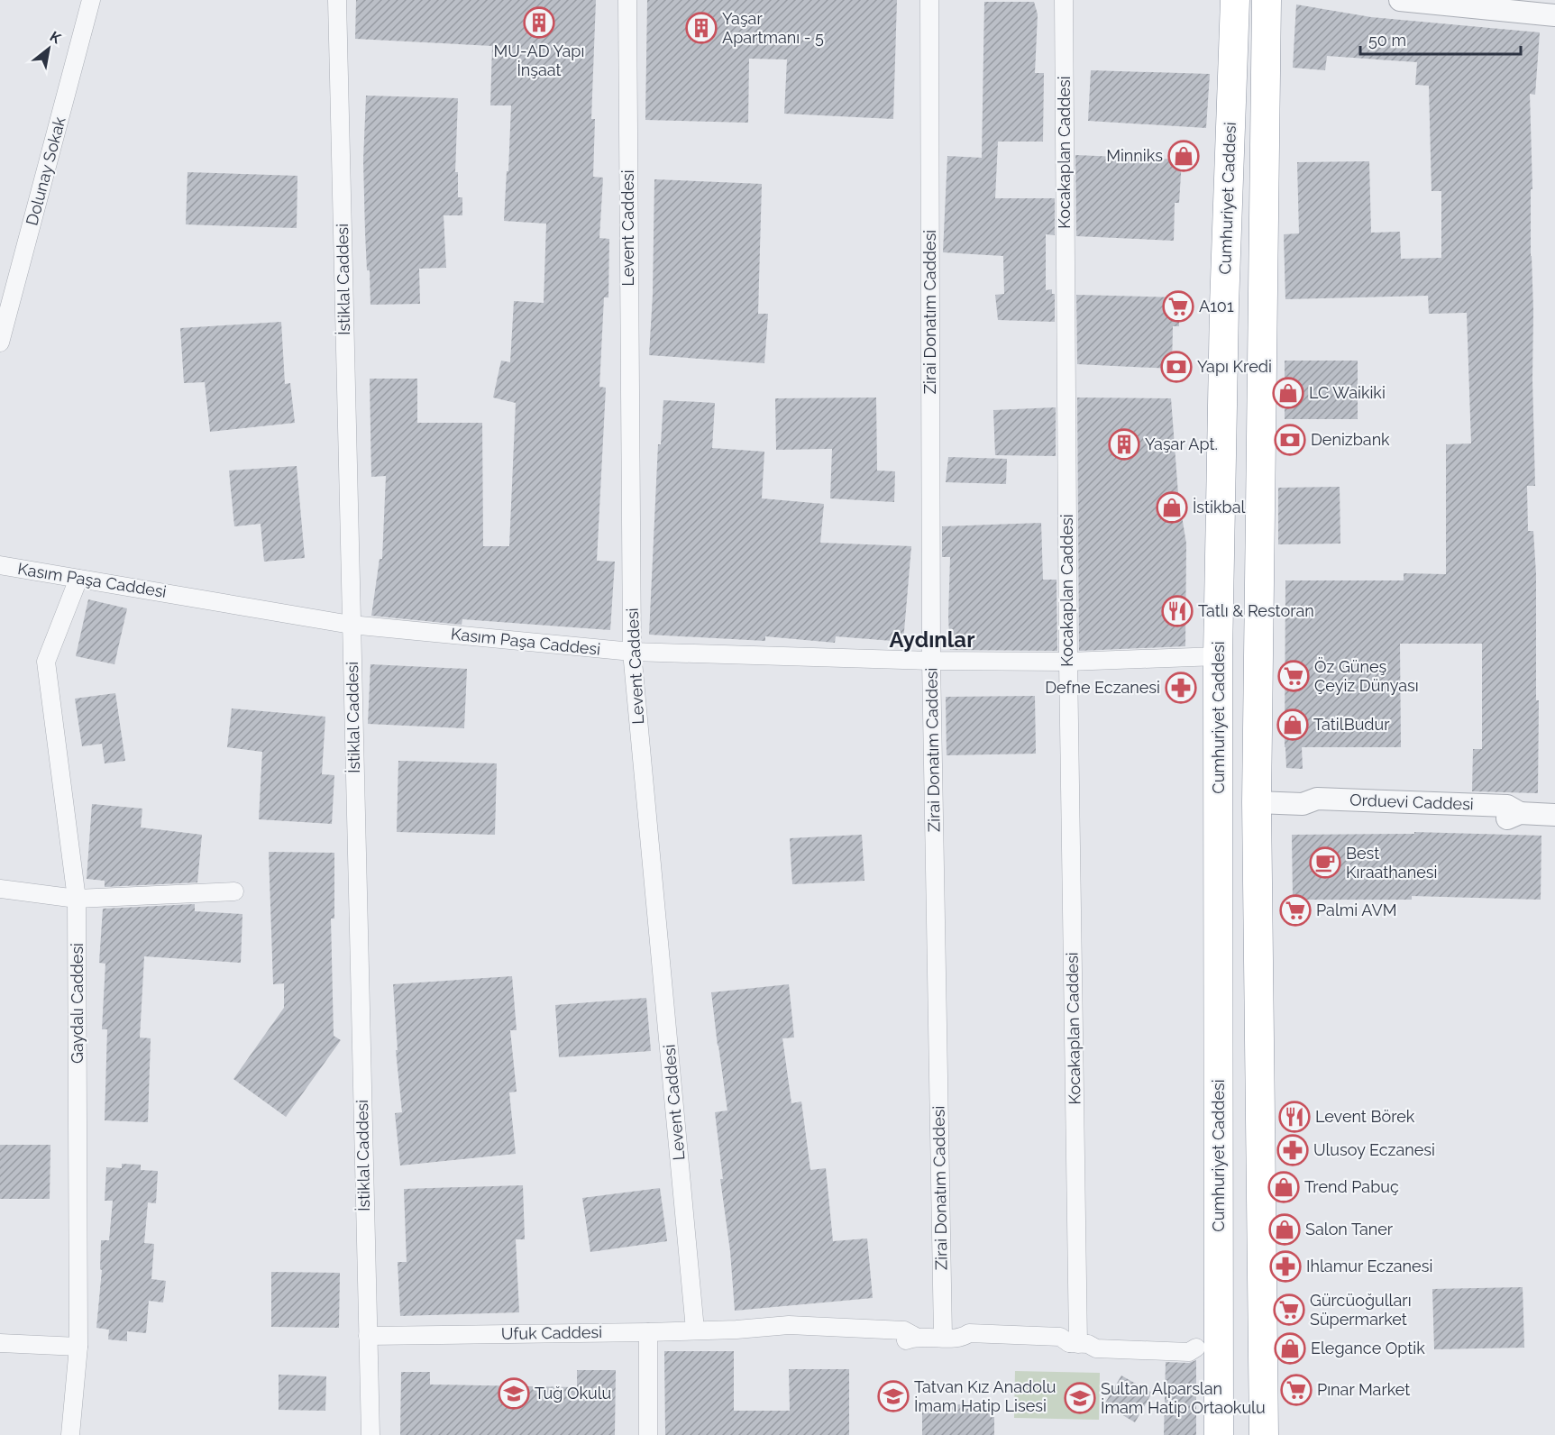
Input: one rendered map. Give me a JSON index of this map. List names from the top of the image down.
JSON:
{
  "streets": {
    "highway": ["Cumhuriyet Caddesi"],
    "street": [
      "Kocakaplan Caddesi",
      "Dolunay Sokak",
      "Levent Caddesi",
      "İstiklal Caddesi",
      "Zirai Donatım Caddesi",
      "Kasım Paşa Caddesi",
      "Orduevi Caddesi",
      "Gaydalı Caddesi",
      "Ufuk Caddesi"
    ]
  },
  "crossings": [
    ["Kocakaplan Caddesi", "Kasım Paşa Caddesi"],
    ["Kocakaplan Caddesi", "Ufuk Caddesi"],
    ["Cumhuriyet Caddesi", "Kasım Paşa Caddesi"],
    ["Cumhuriyet Caddesi", "Ufuk Caddesi"],
    ["Levent Caddesi", "Kasım Paşa Caddesi"],
    ["Levent Caddesi", "Ufuk Caddesi"],
    ["İstiklal Caddesi", "Kasım Paşa Caddesi"],
    ["İstiklal Caddesi", "Ufuk Caddesi"],
    ["Zirai Donatım Caddesi", "Kasım Paşa Caddesi"],
    ["Zirai Donatım Caddesi", "Ufuk Caddesi"],
    ["Kasım Paşa Caddesi", "Gaydalı Caddesi"]
  ],
  "districts": ["Aydınlar"],
  "places": {
    "building": ["MU-AD Yapı İnşaat", "Yaşar Apartmanı - 5", "Yaşar Apt."],
    "shop": [
      "Minniks",
      "LC Waikiki",
      "İstikbal",
      "TatilBudur",
      "Trend Pabuç",
      "Salon Taner",
      "Elegance Optik"
    ],
    "supermarket": [
      "A101",
      "Öz Güneş Çeyiz Dünyası",
      "Palmi AVM",
      "Gürcüoğulları Süpermarket",
      "Pınar Market"
    ],
    "bank": ["Yapı Kredi", "Denizbank"],
    "restaurant": ["Tatlı & Restoran", "Levent Börek"],
    "pharmacy": ["Defne Eczanesi", "Ulusoy Eczanesi", "Ihlamur Eczanesi"],
    "cafe": ["Best Kıraathanesi"],
    "school or university": ["Tuğ Okulu", "Tatvan Kız Anadolu İmam Hatip Lisesi", "Sultan Alparslan İmam Hatip Ortaokulu"]
  },
  "scale_bar": "50 m",
  "north": "top right"
}
